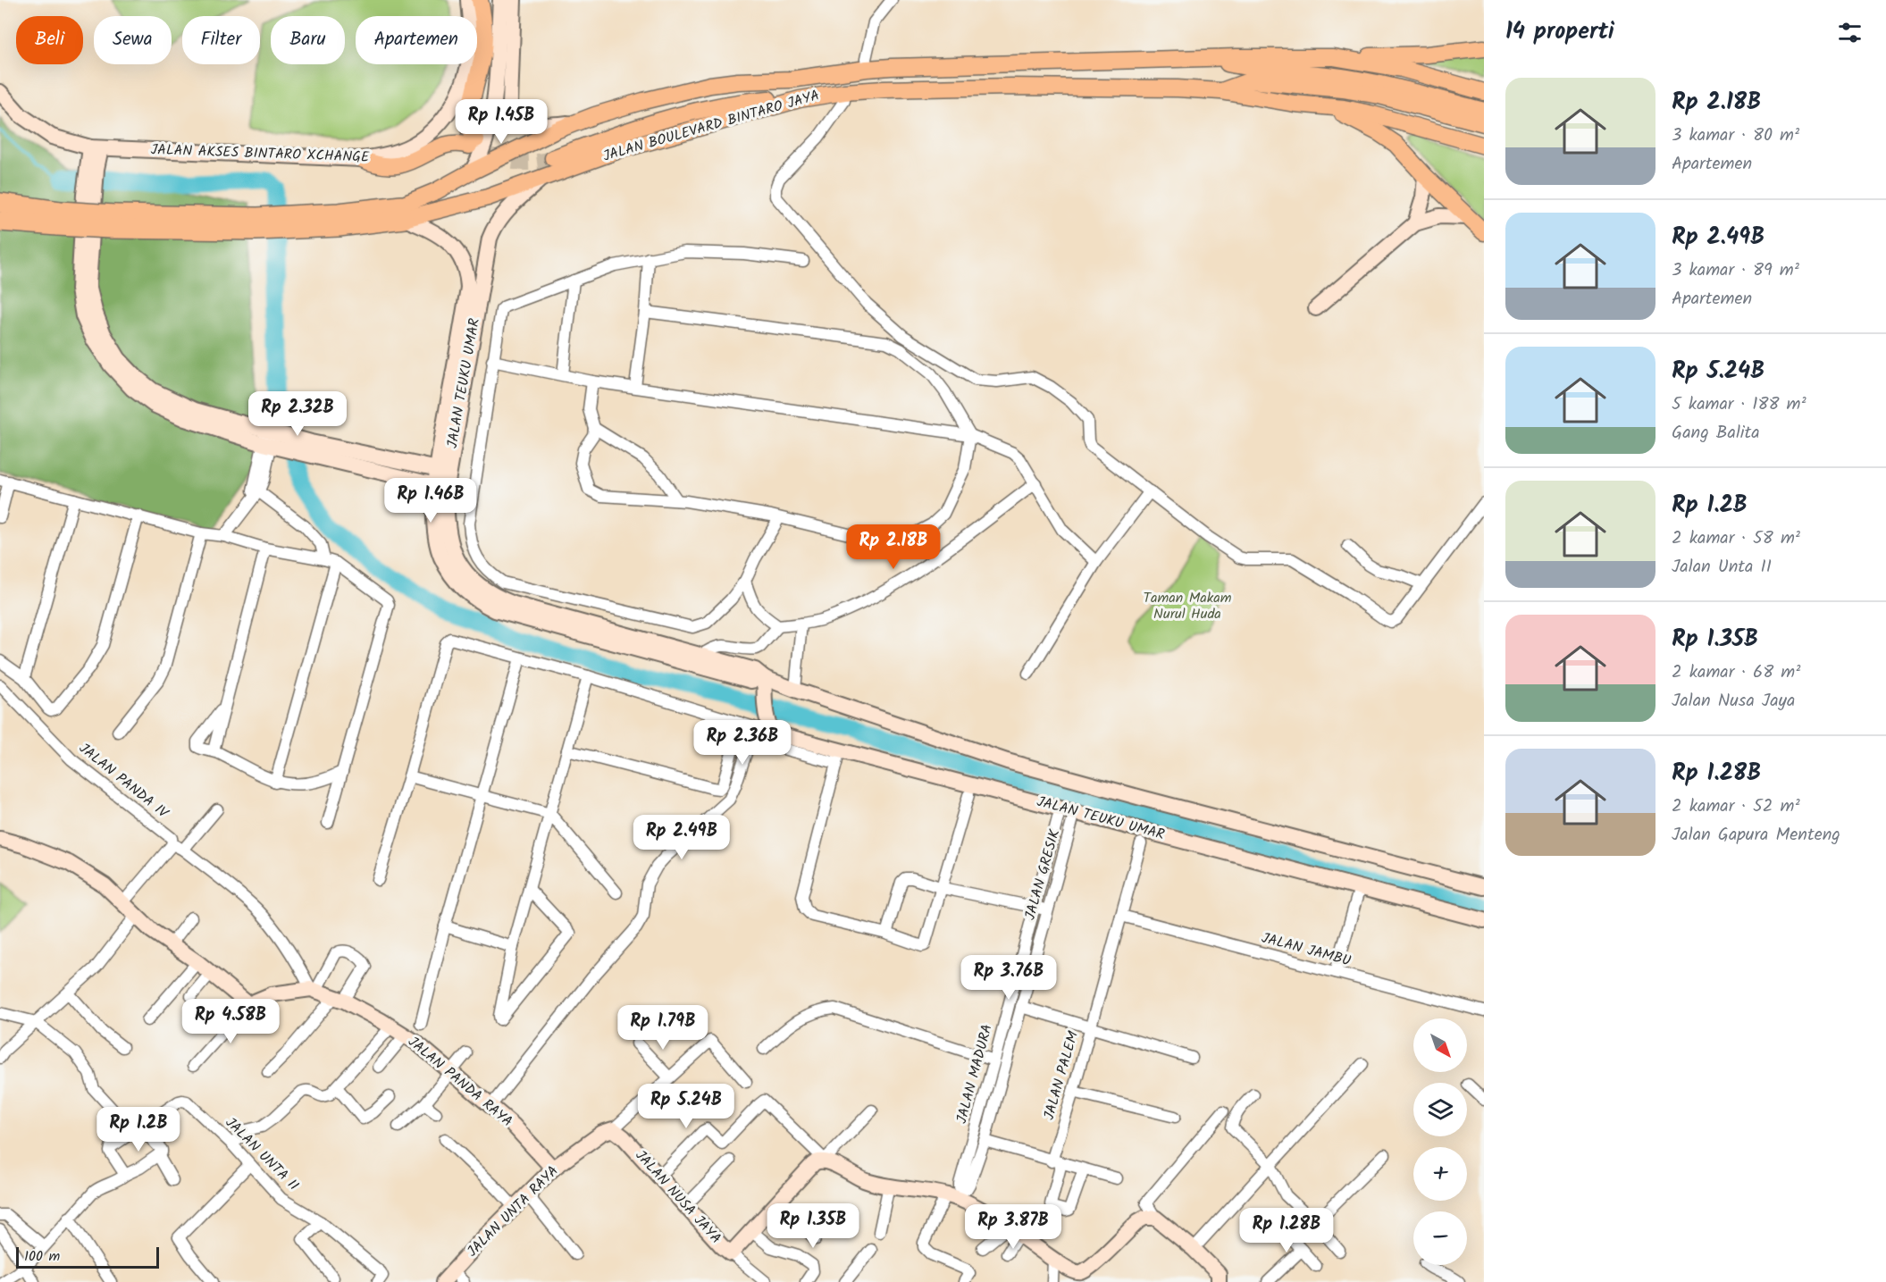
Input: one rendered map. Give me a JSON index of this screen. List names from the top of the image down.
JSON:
{
  "streets": {
    "main road": [
      "JALAN BOULEVARD BINTARO JAYA",
      "JALAN AKSES BINTARO XCHANGE",
      "JALAN TEUKU UMAR",
      "JALAN PANDA RAYA",
      "JALAN NUSA JAYA",
      "JALAN UNTA RAYA"
    ],
    "street": [
      "JALAN PANDA IV",
      "JALAN GRESIK",
      "JALAN JAMBU",
      "JALAN MADURA",
      "JALAN PALEM",
      "JALAN UNTA II"
    ]
  },
  "crossings": [
    ["JALAN BOULEVARD BINTARO JAYA", "JALAN TEUKU UMAR"],
    ["JALAN TEUKU UMAR", "JALAN GRESIK"],
    ["JALAN TEUKU UMAR", "JALAN MADURA"],
    ["JALAN GRESIK", "JALAN MADURA"],
    ["JALAN JAMBU", "JALAN PALEM"],
    ["JALAN PANDA RAYA", "JALAN UNTA RAYA"],
    ["JALAN NUSA JAYA", "JALAN UNTA RAYA"]
  ],
  "parks": ["Taman Makam Nurul Huda"],
  "scale_bar": "100 m",
  "north": "bottom right",
  "page": {
    "heading": "14 properti",
    "chip": [
      "Beli",
      "Sewa",
      "Filter",
      "Baru",
      "Apartemen"
    ],
    "list": [
      {
        "name": "Rp 2.18B",
        "note": "3 kamar · 80 m² · Apartemen"
      },
      {
        "name": "Rp 2.49B",
        "note": "3 kamar · 89 m² · Apartemen"
      },
      {
        "name": "Rp 5.24B",
        "note": "5 kamar · 188 m² · Gang Balita"
      },
      {
        "name": "Rp 1.2B",
        "note": "2 kamar · 58 m² · Jalan Unta II"
      },
      {
        "name": "Rp 1.35B",
        "note": "2 kamar · 68 m² · Jalan Nusa Jaya"
      },
      {
        "name": "Rp 1.28B",
        "note": "2 kamar · 52 m² · Jalan Gapura Menteng"
      }
    ],
    "price": [
      "Rp 1.45B",
      "Rp 2.32B",
      "Rp 1.46B",
      "Rp 2.18B",
      "Rp 2.36B",
      "Rp 2.49B",
      "Rp 3.76B",
      "Rp 4.58B",
      "Rp 1.79B",
      "Rp 5.24B",
      "Rp 1.2B",
      "Rp 1.35B",
      "Rp 3.87B",
      "Rp 1.28B"
    ],
    "map_buttons": ["+", "−"],
    "scale": "100 m"
  }
}
